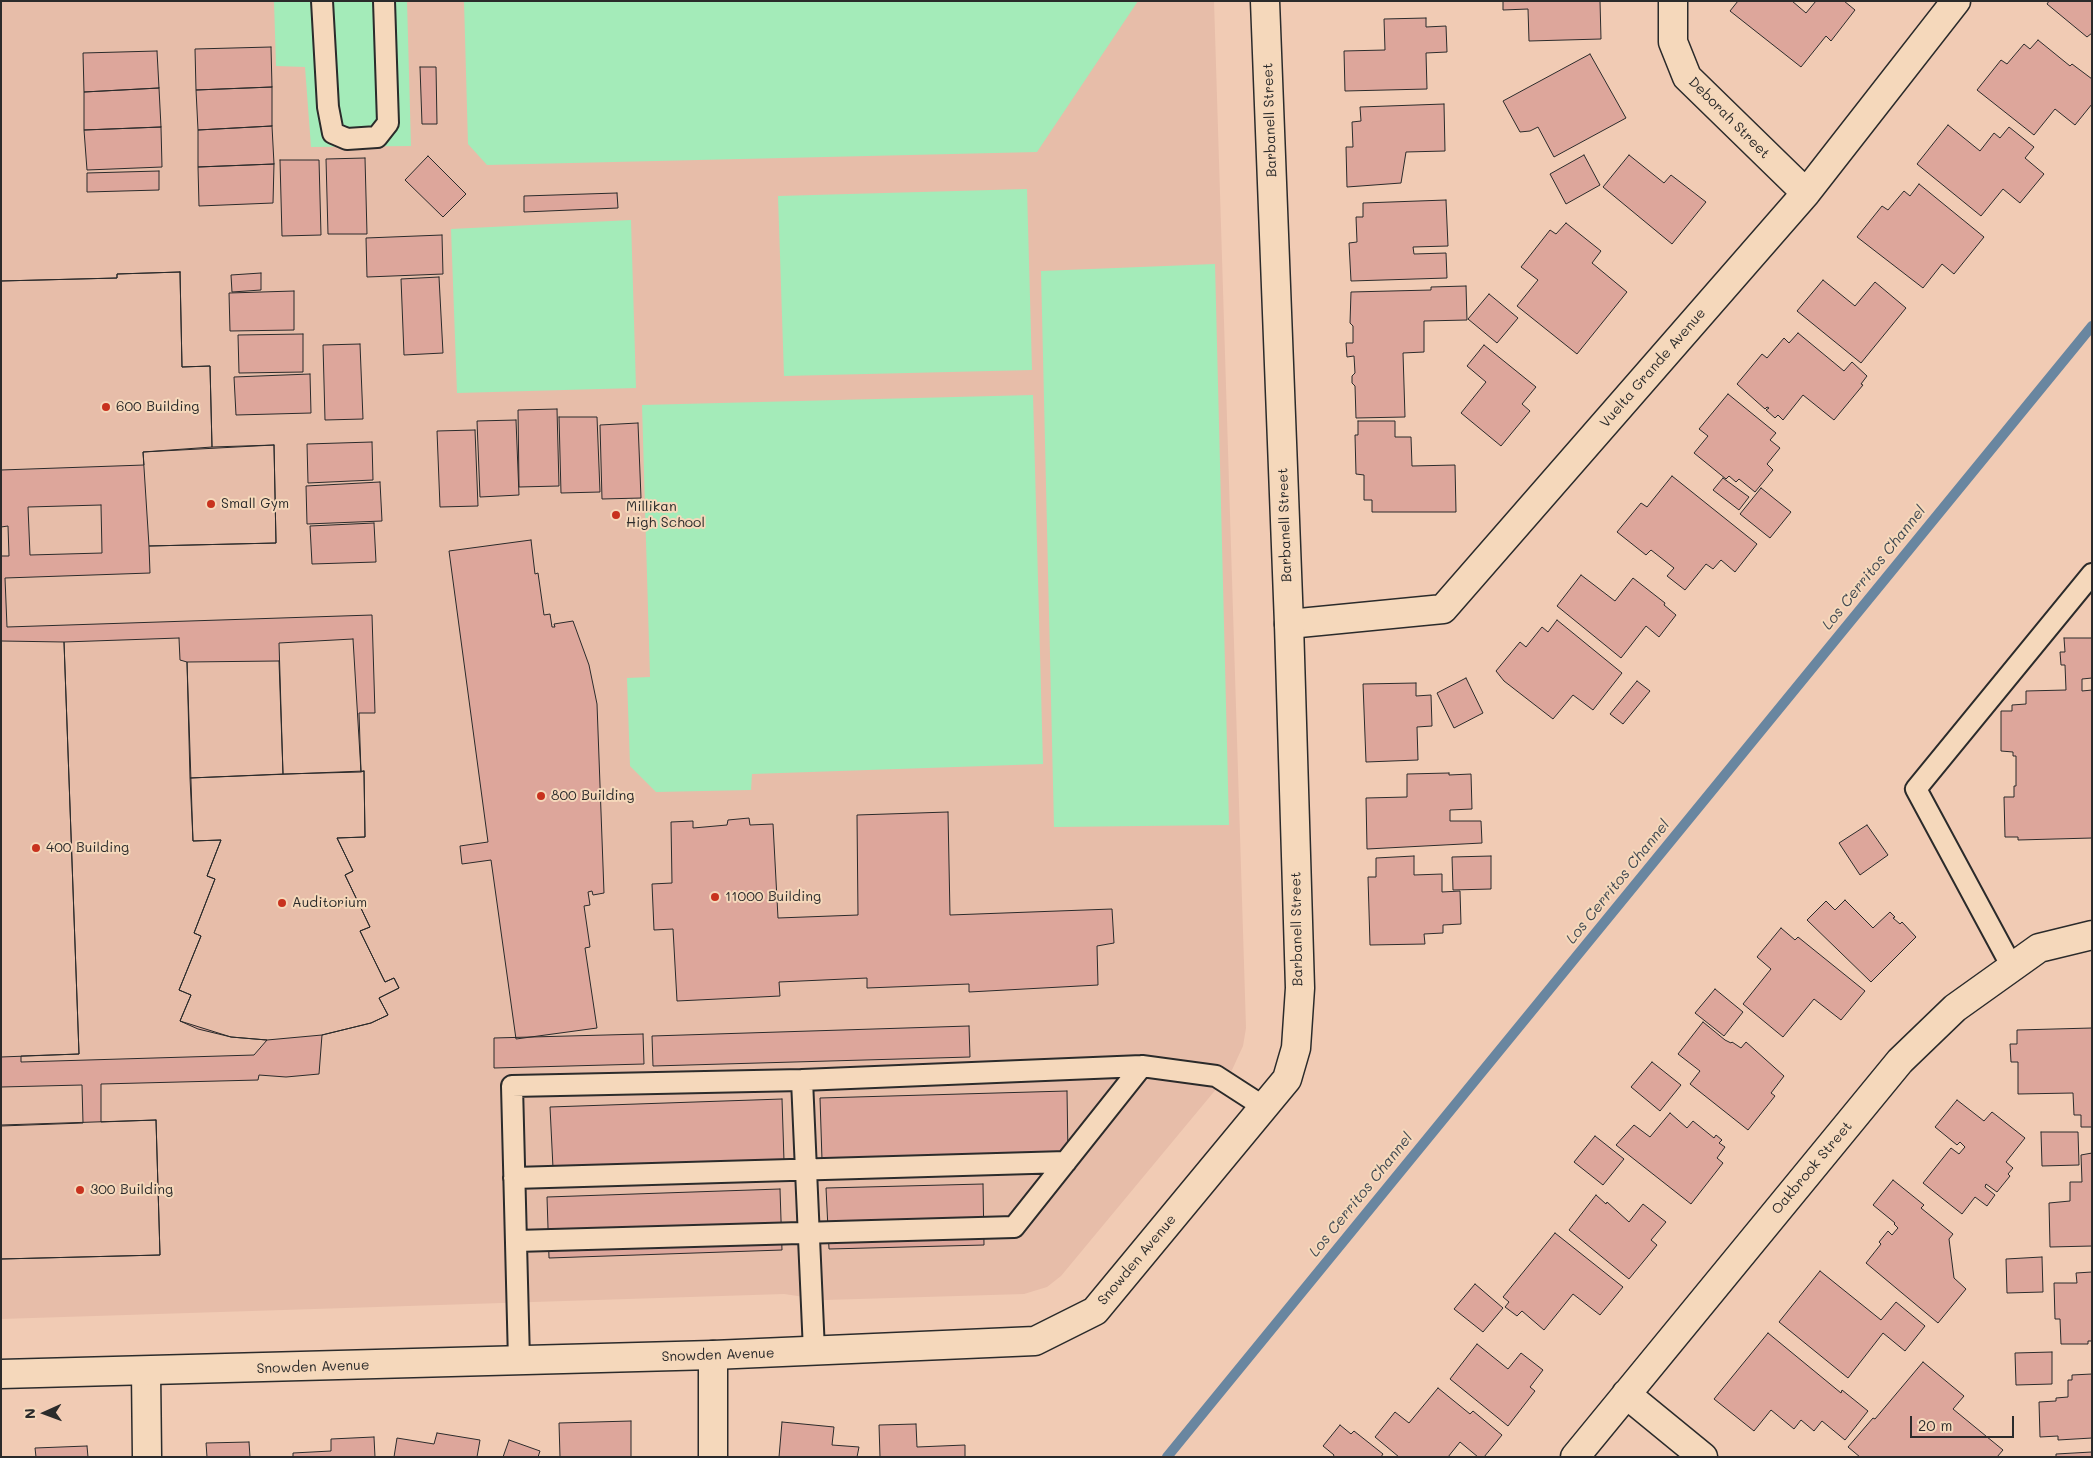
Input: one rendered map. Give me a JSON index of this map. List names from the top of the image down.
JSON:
{
  "streets": {
    "street": [
      "Deborah Street",
      "Barbanell Street",
      "Vuelta Grande Avenue",
      "Oakbrook Street",
      "Snowden Avenue"
    ]
  },
  "crossings": [
    ["Deborah Street", "Vuelta Grande Avenue"],
    ["Barbanell Street", "Vuelta Grande Avenue"],
    ["Barbanell Street", "Snowden Avenue"]
  ],
  "water": ["Los Cerritos Channel"],
  "places": [
    "600 Building",
    "Small Gym",
    "Millikan High School",
    "800 Building",
    "400 Building",
    "11000 Building",
    "Auditorium",
    "300 Building"
  ],
  "scale_bar": "20 m",
  "north": "left"
}
